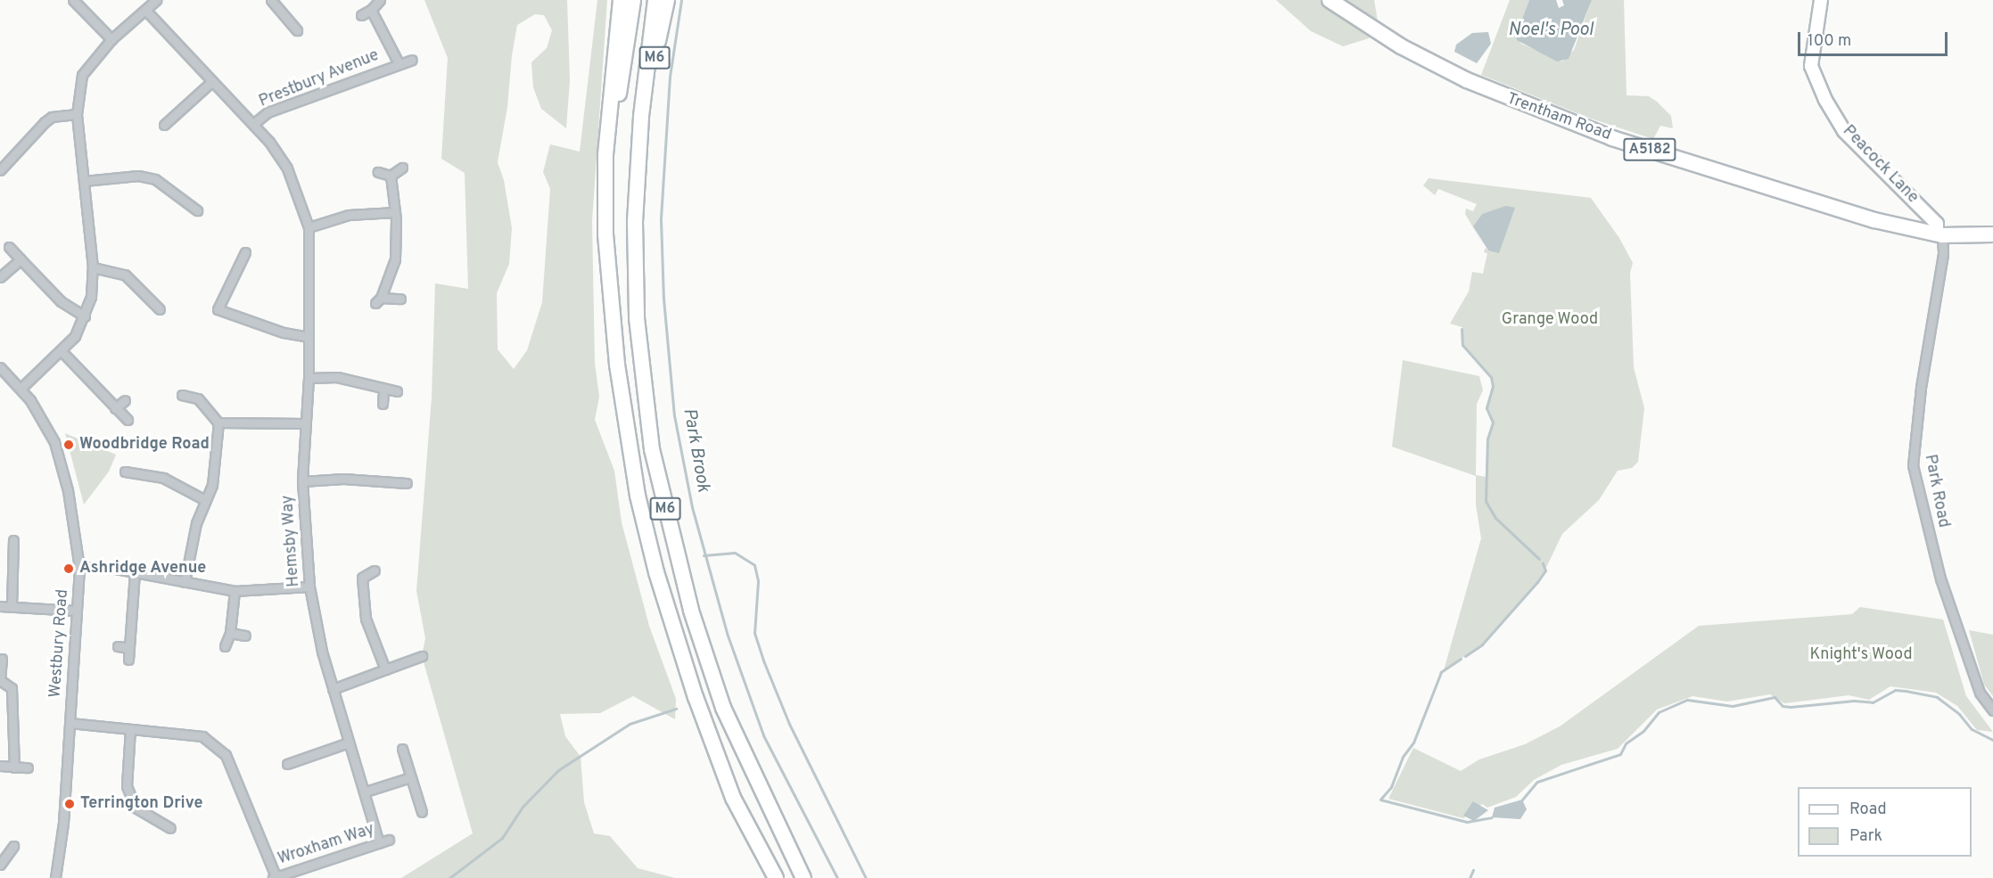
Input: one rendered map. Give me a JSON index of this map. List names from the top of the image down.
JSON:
{
  "streets": {
    "highway": ["M6", "Trentham Road", "A5182"],
    "street": [
      "Prestbury Avenue",
      "Peacock Lane",
      "Park Road",
      "Hemsby Way",
      "Westbury Road",
      "Wroxham Way"
    ]
  },
  "crossings": [
    ["Prestbury Avenue", "Hemsby Way"],
    ["Trentham Road", "Peacock Lane"],
    ["Trentham Road", "Park Road"],
    ["Peacock Lane", "Park Road"],
    ["Hemsby Way", "Wroxham Way"]
  ],
  "water": ["Noel's Pool", "Park Brook"],
  "parks": ["Grange Wood", "Knight's Wood"],
  "places": ["Woodbridge Road", "Ashridge Avenue", "Terrington Drive"],
  "legend": ["Road", "Park"],
  "scale_bar": "100 m"
}
